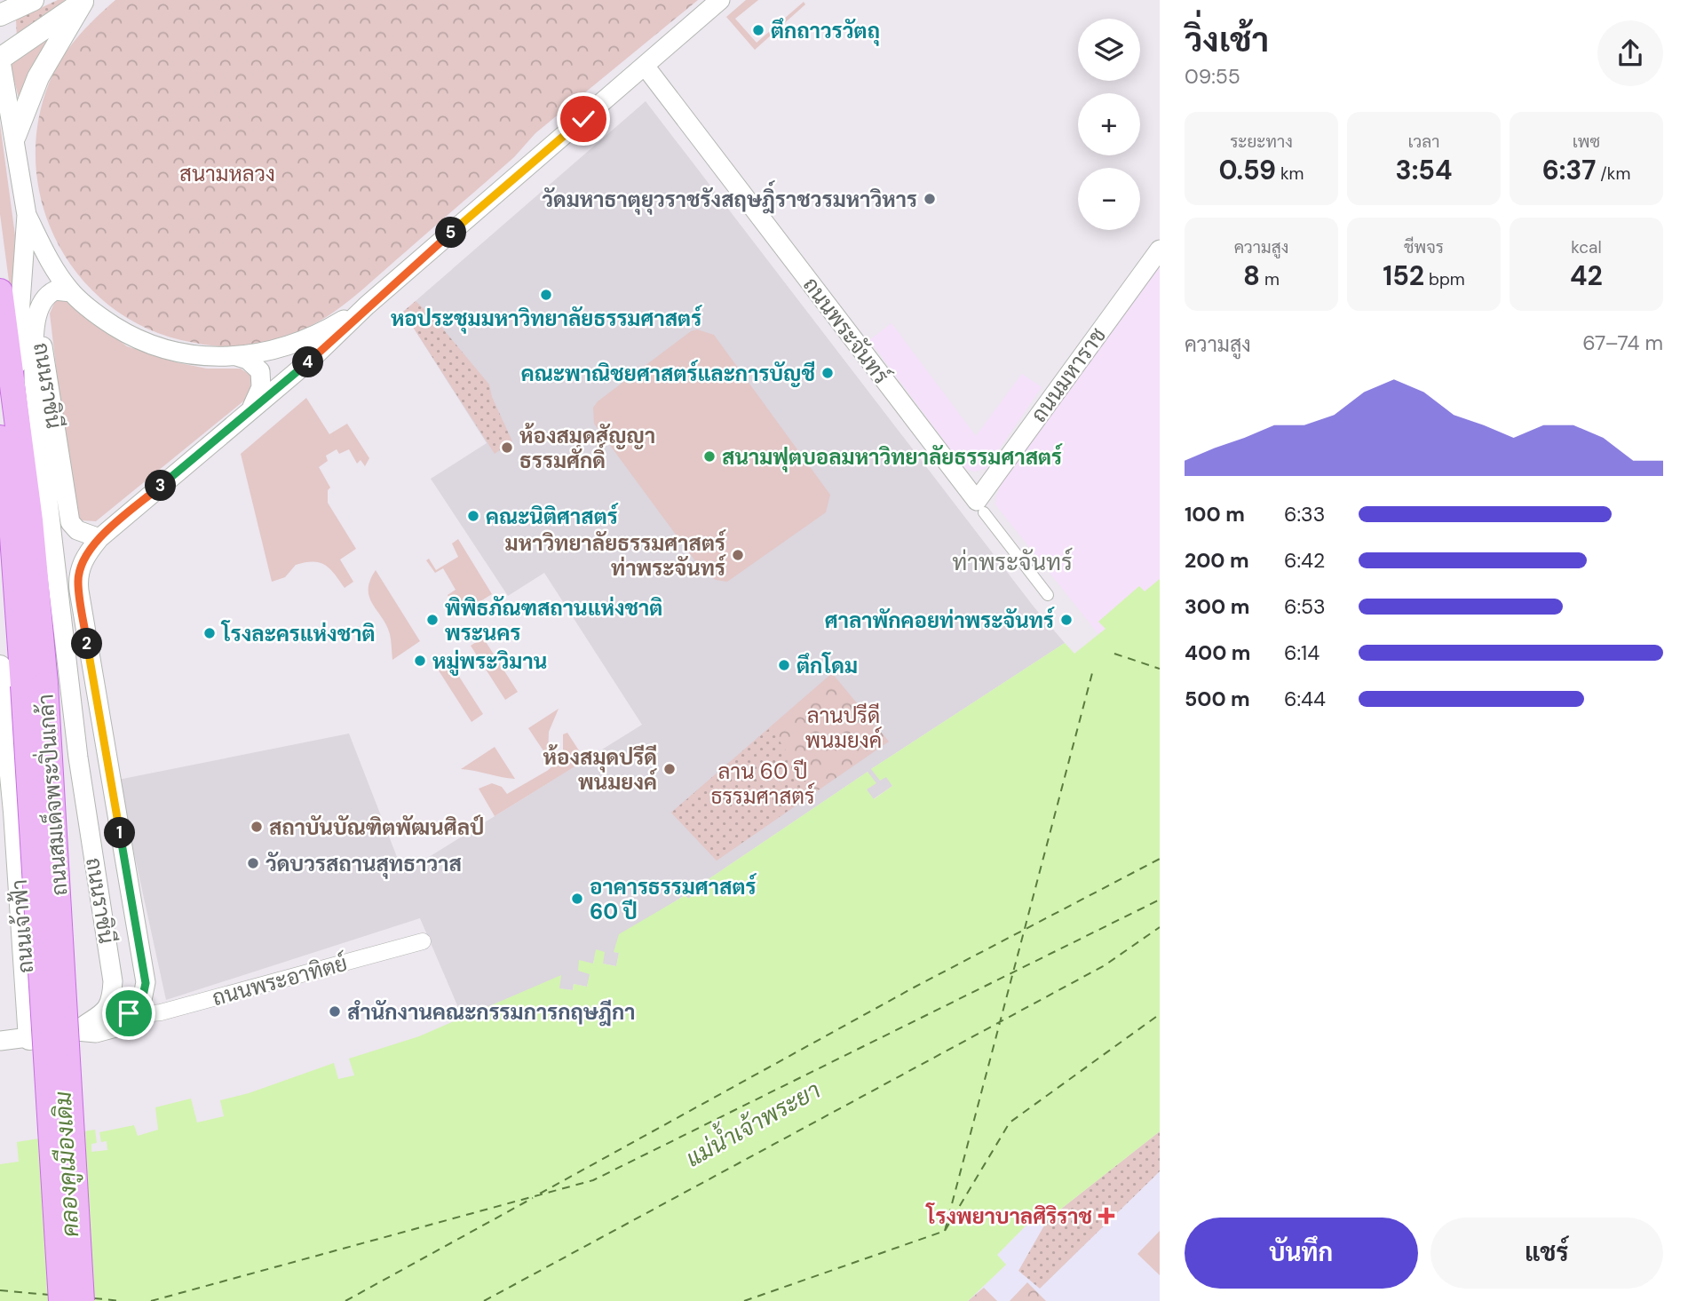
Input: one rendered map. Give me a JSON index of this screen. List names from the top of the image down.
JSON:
{
  "streets": {
    "main road": ["ถนนสมเด็จพระปิ่นเกล้า", "ถนนเจ้าฟ้า"],
    "street": [
      "ถนนพระจันทร์",
      "ถนนมหาราช",
      "ถนนราชินี",
      "ถนนพระอาทิตย์"
    ]
  },
  "crossings": [
    ["ถนนพระจันทร์", "ถนนมหาราช"],
    ["ถนนราชินี", "ถนนสมเด็จพระปิ่นเกล้า"],
    ["ถนนราชินี", "ถนนพระอาทิตย์"],
    ["ถนนเจ้าฟ้า", "ถนนพระอาทิตย์"]
  ],
  "districts": ["ท่าพระจันทร์"],
  "water": ["แม่น้ำเจ้าพระยา", "คลองคูเมืองเดิม"],
  "parks": ["สนามหลวง", "ลานปรีดี พนมยงค์", "ลาน 60 ปี ธรรมศาสตร์"],
  "places": {
    "other": [
      "ตึกถาวรวัตถุ",
      "วัดมหาธาตุยุวราชรังสฤษฎิ์ราชวรมหาวิหาร",
      "หอประชุมมหาวิทยาลัยธรรมศาสตร์",
      "คณะพาณิชยศาสตร์และการบัญชี",
      "ห้องสมุดสัญญา ธรรมศักดิ์",
      "สนามฟุตบอลมหาวิทยาลัยธรรมศาสตร์",
      "คณะนิติศาสตร์",
      "มหาวิทยาลัยธรรมศาสตร์ ท่าพระจันทร์",
      "พิพิธภัณฑสถานแห่งชาติ พระนคร",
      "ศาลาพักคอยท่าพระจันทร์",
      "โรงละครแห่งชาติ",
      "หมู่พระวิมาน",
      "ตึกโดม",
      "ห้องสมุดปรีดี พนมยงค์",
      "สถาบันบัณฑิตพัฒนศิลป์",
      "วัดบวรสถานสุทธาวาส",
      "อาคารธรรมศาสตร์ 60 ปี",
      "สำนักงานคณะกรรมการกฤษฎีกา"
    ],
    "health": ["โรงพยาบาลศิริราช"]
  },
  "page": {
    "heading": ["วิ่งเช้า", "09:55"],
    "map_buttons": ["+", "−"],
    "stats": [
      ["ระยะทาง", "0.59 km"],
      ["เวลา", "3:54"],
      ["เพซ", "6:37 /km"],
      ["ความสูง", "8 m"],
      ["ชีพจร", "152 bpm"],
      ["kcal", "42"]
    ],
    "pins": [
      "5",
      "4",
      "3",
      "2",
      "1"
    ],
    "chart": ["ความสูง", "67–74 m"],
    "list": [
      {
        "name": "100 m",
        "note": "6:33"
      },
      {
        "name": "200 m",
        "note": "6:42"
      },
      {
        "name": "300 m",
        "note": "6:53"
      },
      {
        "name": "400 m",
        "note": "6:14"
      },
      {
        "name": "500 m",
        "note": "6:44"
      }
    ],
    "buttons": ["บันทึก", "แชร์"]
  }
}
